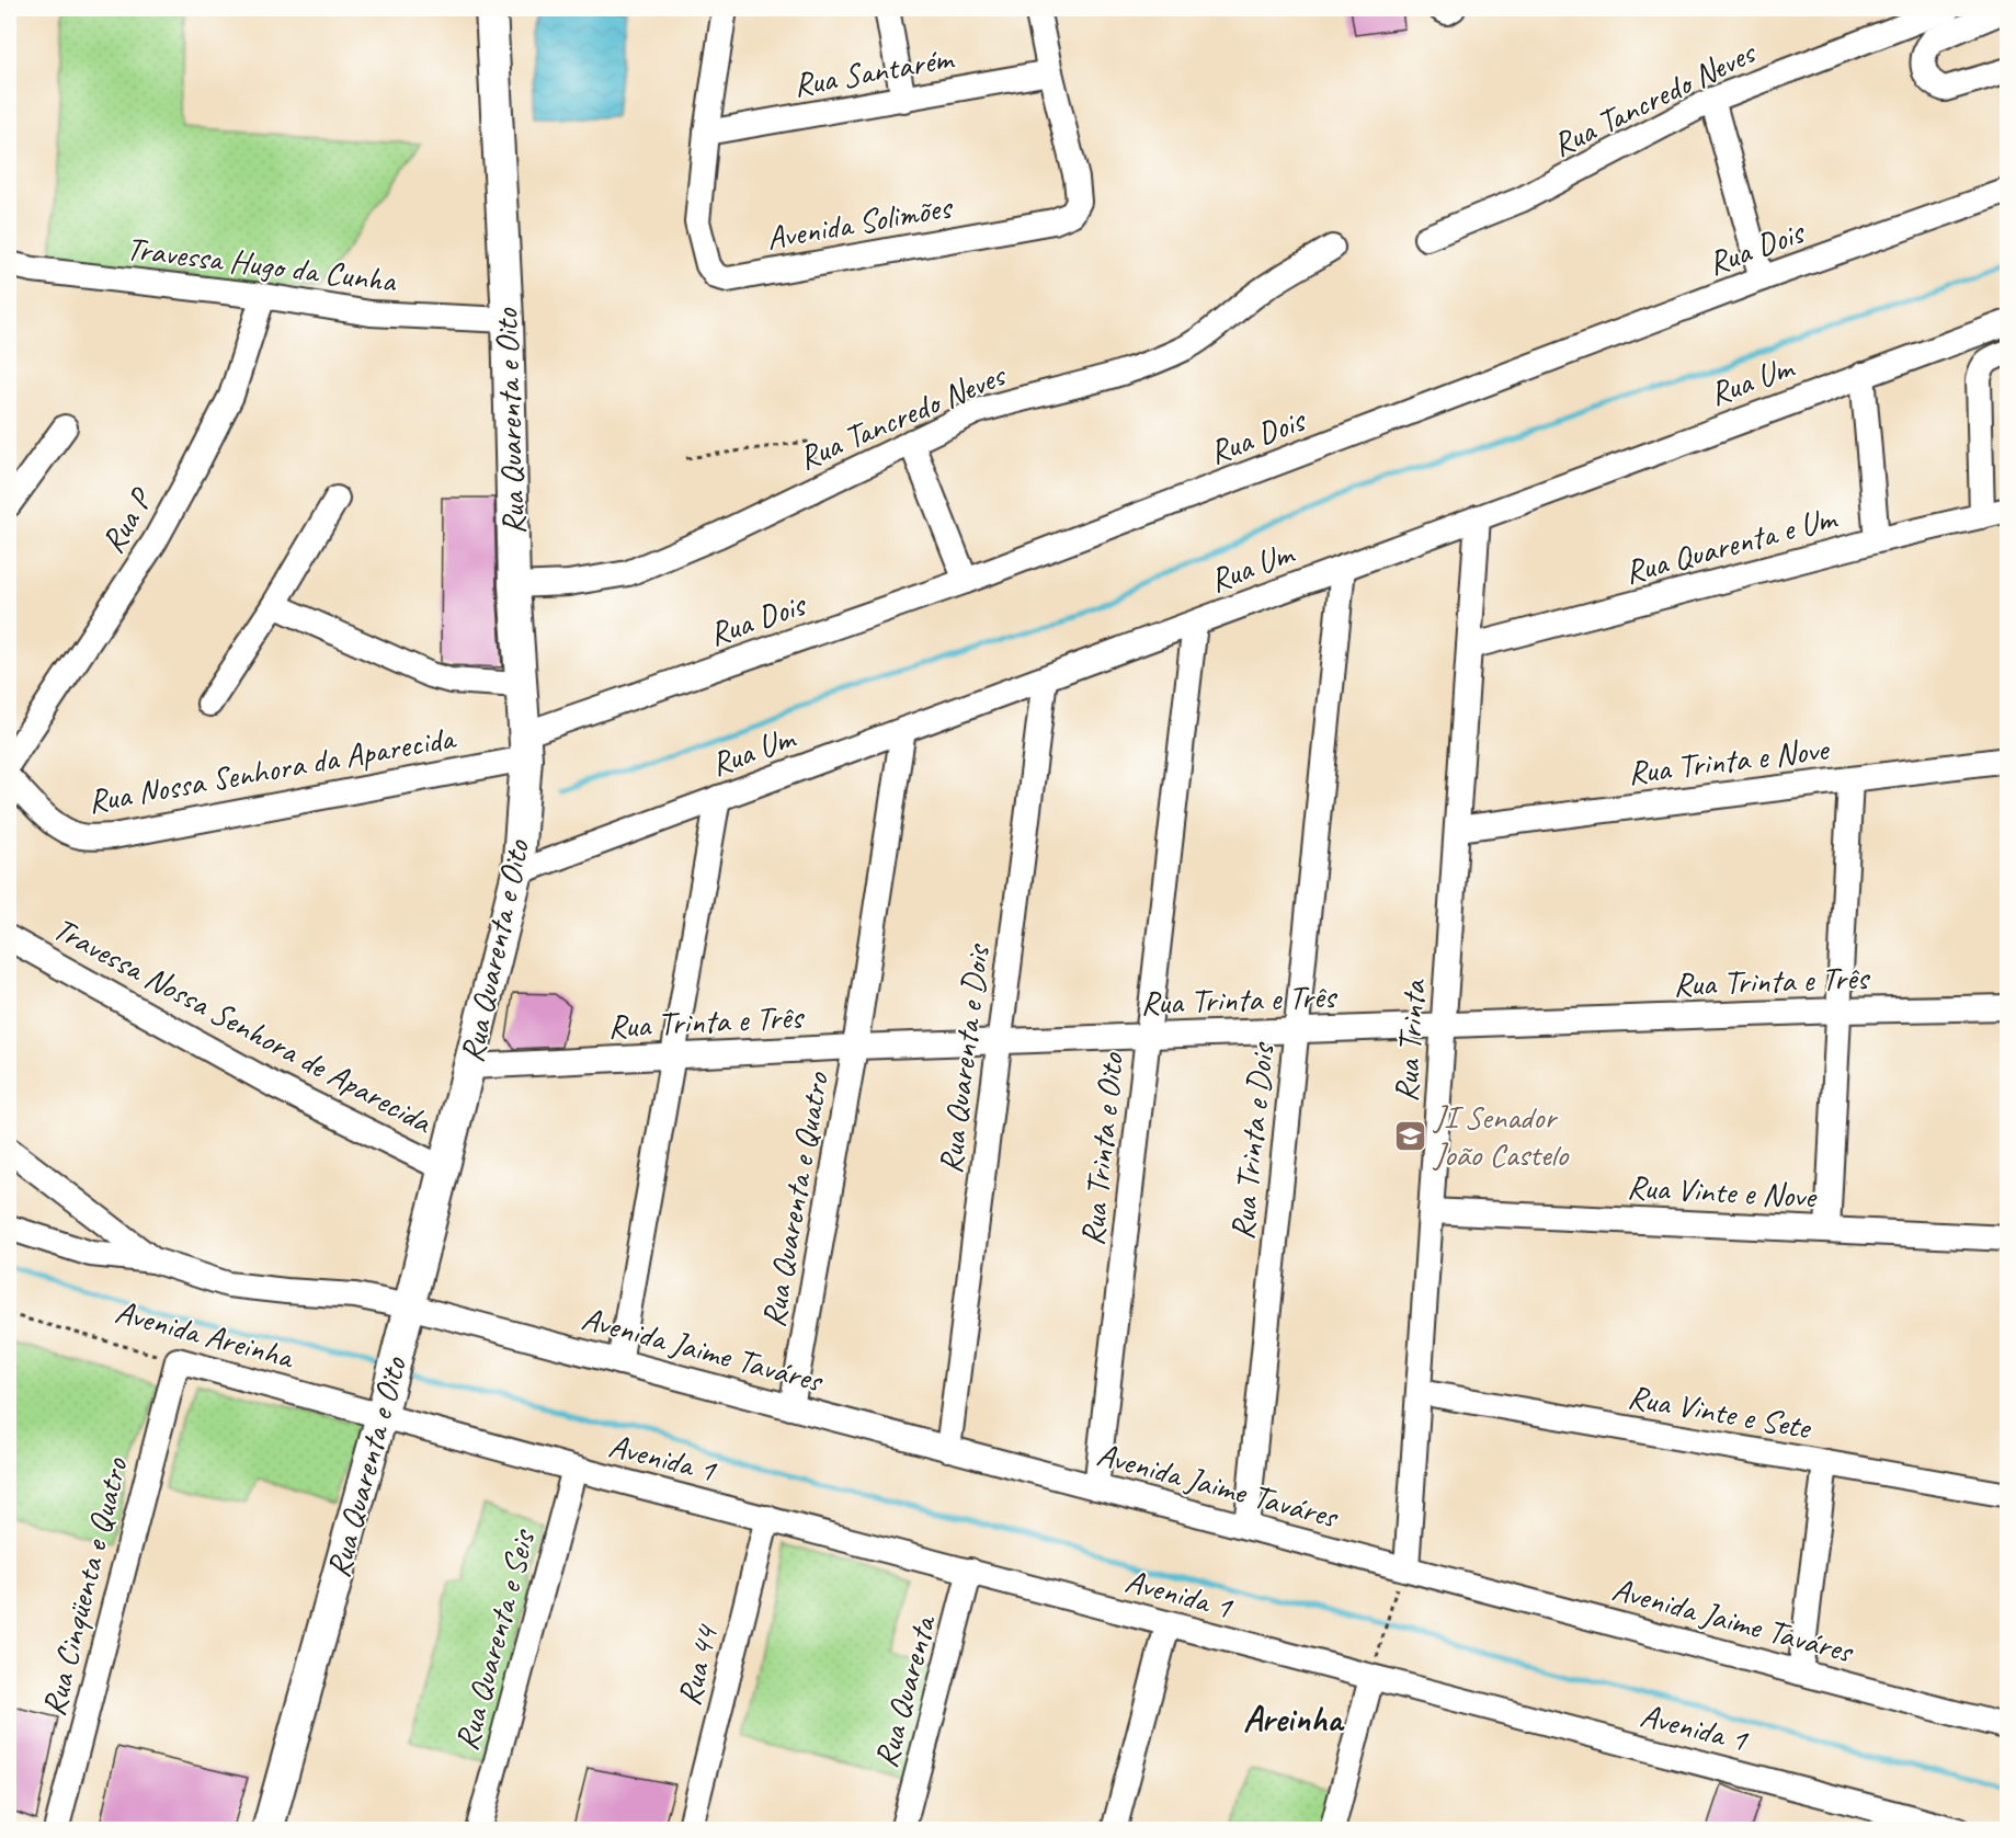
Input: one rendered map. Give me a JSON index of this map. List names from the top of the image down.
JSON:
{
  "streets": {
    "main road": ["Rua Quarenta e Oito"],
    "street": [
      "Rua Santarém",
      "Rua Tancredo Neves",
      "Avenida Solimões",
      "Rua Dois",
      "Travessa Hugo da Cunha",
      "Rua Um",
      "Rua P",
      "Rua Quarenta e Um",
      "Rua Trinta e Nove",
      "Rua Nossa Senhora da Aparecida",
      "Rua Trinta e Três",
      "Travessa Nossa Senhora de Aparecida",
      "Rua Trinta",
      "Rua Quarenta e Dois",
      "Rua Trinta e Dois",
      "Rua Trinta e Oito",
      "Rua Vinte e Nove",
      "Rua Quarenta e Quatro",
      "Avenida Areinha",
      "Avenida Jaime Taváres",
      "Rua Vinte e Sete",
      "Avenida 1",
      "Rua Cinqüenta e Quatro",
      "Rua Quarenta e Seis",
      "Rua 44",
      "Rua Quarenta"
    ]
  },
  "crossings": [
    ["Rua Santarém", "Avenida Solimões"],
    ["Rua Tancredo Neves", "Rua Quarenta e Oito"],
    ["Rua Dois", "Rua Quarenta e Oito"],
    ["Rua Dois", "Rua Nossa Senhora da Aparecida"],
    ["Travessa Hugo da Cunha", "Rua Quarenta e Oito"],
    ["Travessa Hugo da Cunha", "Rua P"],
    ["Rua Um", "Rua Quarenta e Oito"],
    ["Rua Um", "Rua Trinta"],
    ["Rua Um", "Rua Quarenta e Dois"],
    ["Rua Um", "Rua Trinta e Dois"],
    ["Rua Um", "Rua Trinta e Oito"],
    ["Rua Um", "Rua Quarenta e Quatro"],
    ["Rua Quarenta e Oito", "Rua Nossa Senhora da Aparecida"],
    ["Rua Quarenta e Oito", "Rua Trinta e Três"],
    ["Rua Quarenta e Oito", "Travessa Nossa Senhora de Aparecida"],
    ["Rua Quarenta e Oito", "Avenida Areinha"],
    ["Rua Quarenta e Oito", "Avenida Jaime Taváres"],
    ["Rua Quarenta e Oito", "Avenida 1"],
    ["Rua Quarenta e Um", "Rua Trinta"],
    ["Rua Trinta e Nove", "Rua Trinta"],
    ["Rua Trinta e Três", "Rua Trinta"],
    ["Rua Trinta e Três", "Rua Quarenta e Dois"],
    ["Rua Trinta e Três", "Rua Trinta e Dois"],
    ["Rua Trinta e Três", "Rua Trinta e Oito"],
    ["Rua Trinta e Três", "Rua Quarenta e Quatro"],
    ["Rua Trinta", "Rua Vinte e Nove"],
    ["Rua Trinta", "Avenida Jaime Taváres"],
    ["Rua Trinta", "Rua Vinte e Sete"],
    ["Rua Quarenta e Dois", "Avenida Jaime Taváres"],
    ["Rua Trinta e Dois", "Avenida Jaime Taváres"],
    ["Rua Trinta e Oito", "Avenida Jaime Taváres"],
    ["Rua Quarenta e Quatro", "Avenida Jaime Taváres"],
    ["Avenida Areinha", "Avenida 1"],
    ["Avenida Areinha", "Rua Cinqüenta e Quatro"],
    ["Avenida 1", "Rua Quarenta e Seis"],
    ["Avenida 1", "Rua 44"],
    ["Avenida 1", "Rua Quarenta"]
  ],
  "districts": ["Areinha"],
  "places": {
    "school or university": ["JI Senador João Castelo"]
  }
}
